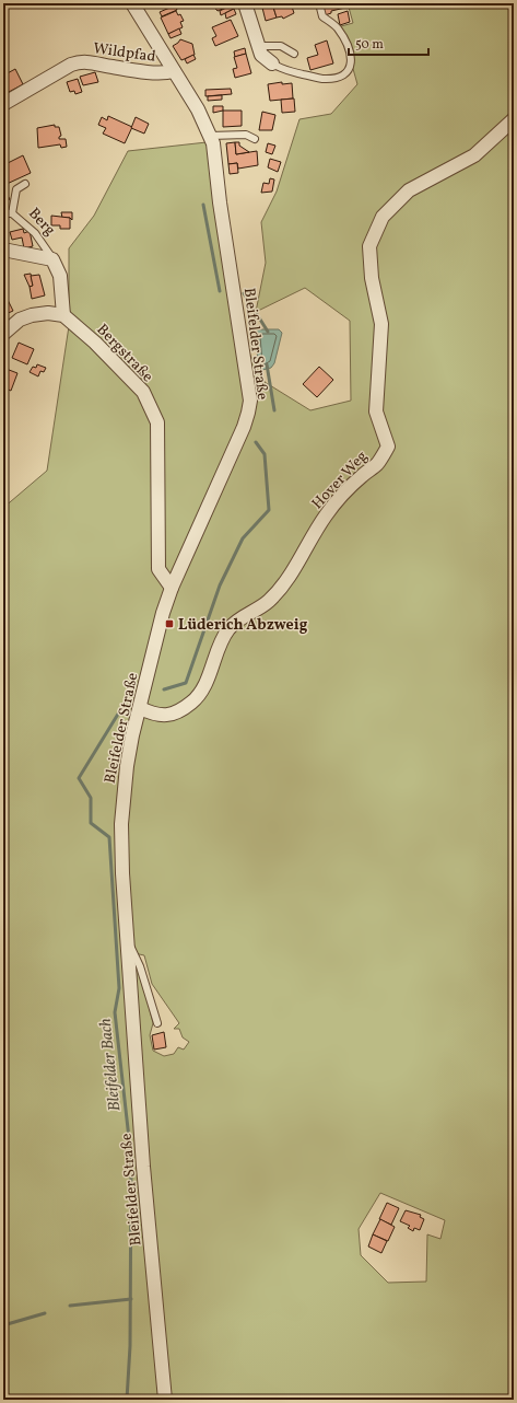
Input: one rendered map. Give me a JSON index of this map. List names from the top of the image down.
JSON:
{
  "streets": {
    "street": [
      "Wildpfad",
      "Berg",
      "Bleifelder Straße",
      "Bergstraße",
      "Hover Weg"
    ]
  },
  "crossings": [
    ["Wildpfad", "Bleifelder Straße"],
    ["Berg", "Bergstraße"],
    ["Bleifelder Straße", "Bergstraße"],
    ["Bleifelder Straße", "Hover Weg"]
  ],
  "water": ["Bleifelder Bach"],
  "places": {
    "transit": ["Lüderich Abzweig"]
  },
  "scale_bar": "50 m"
}
